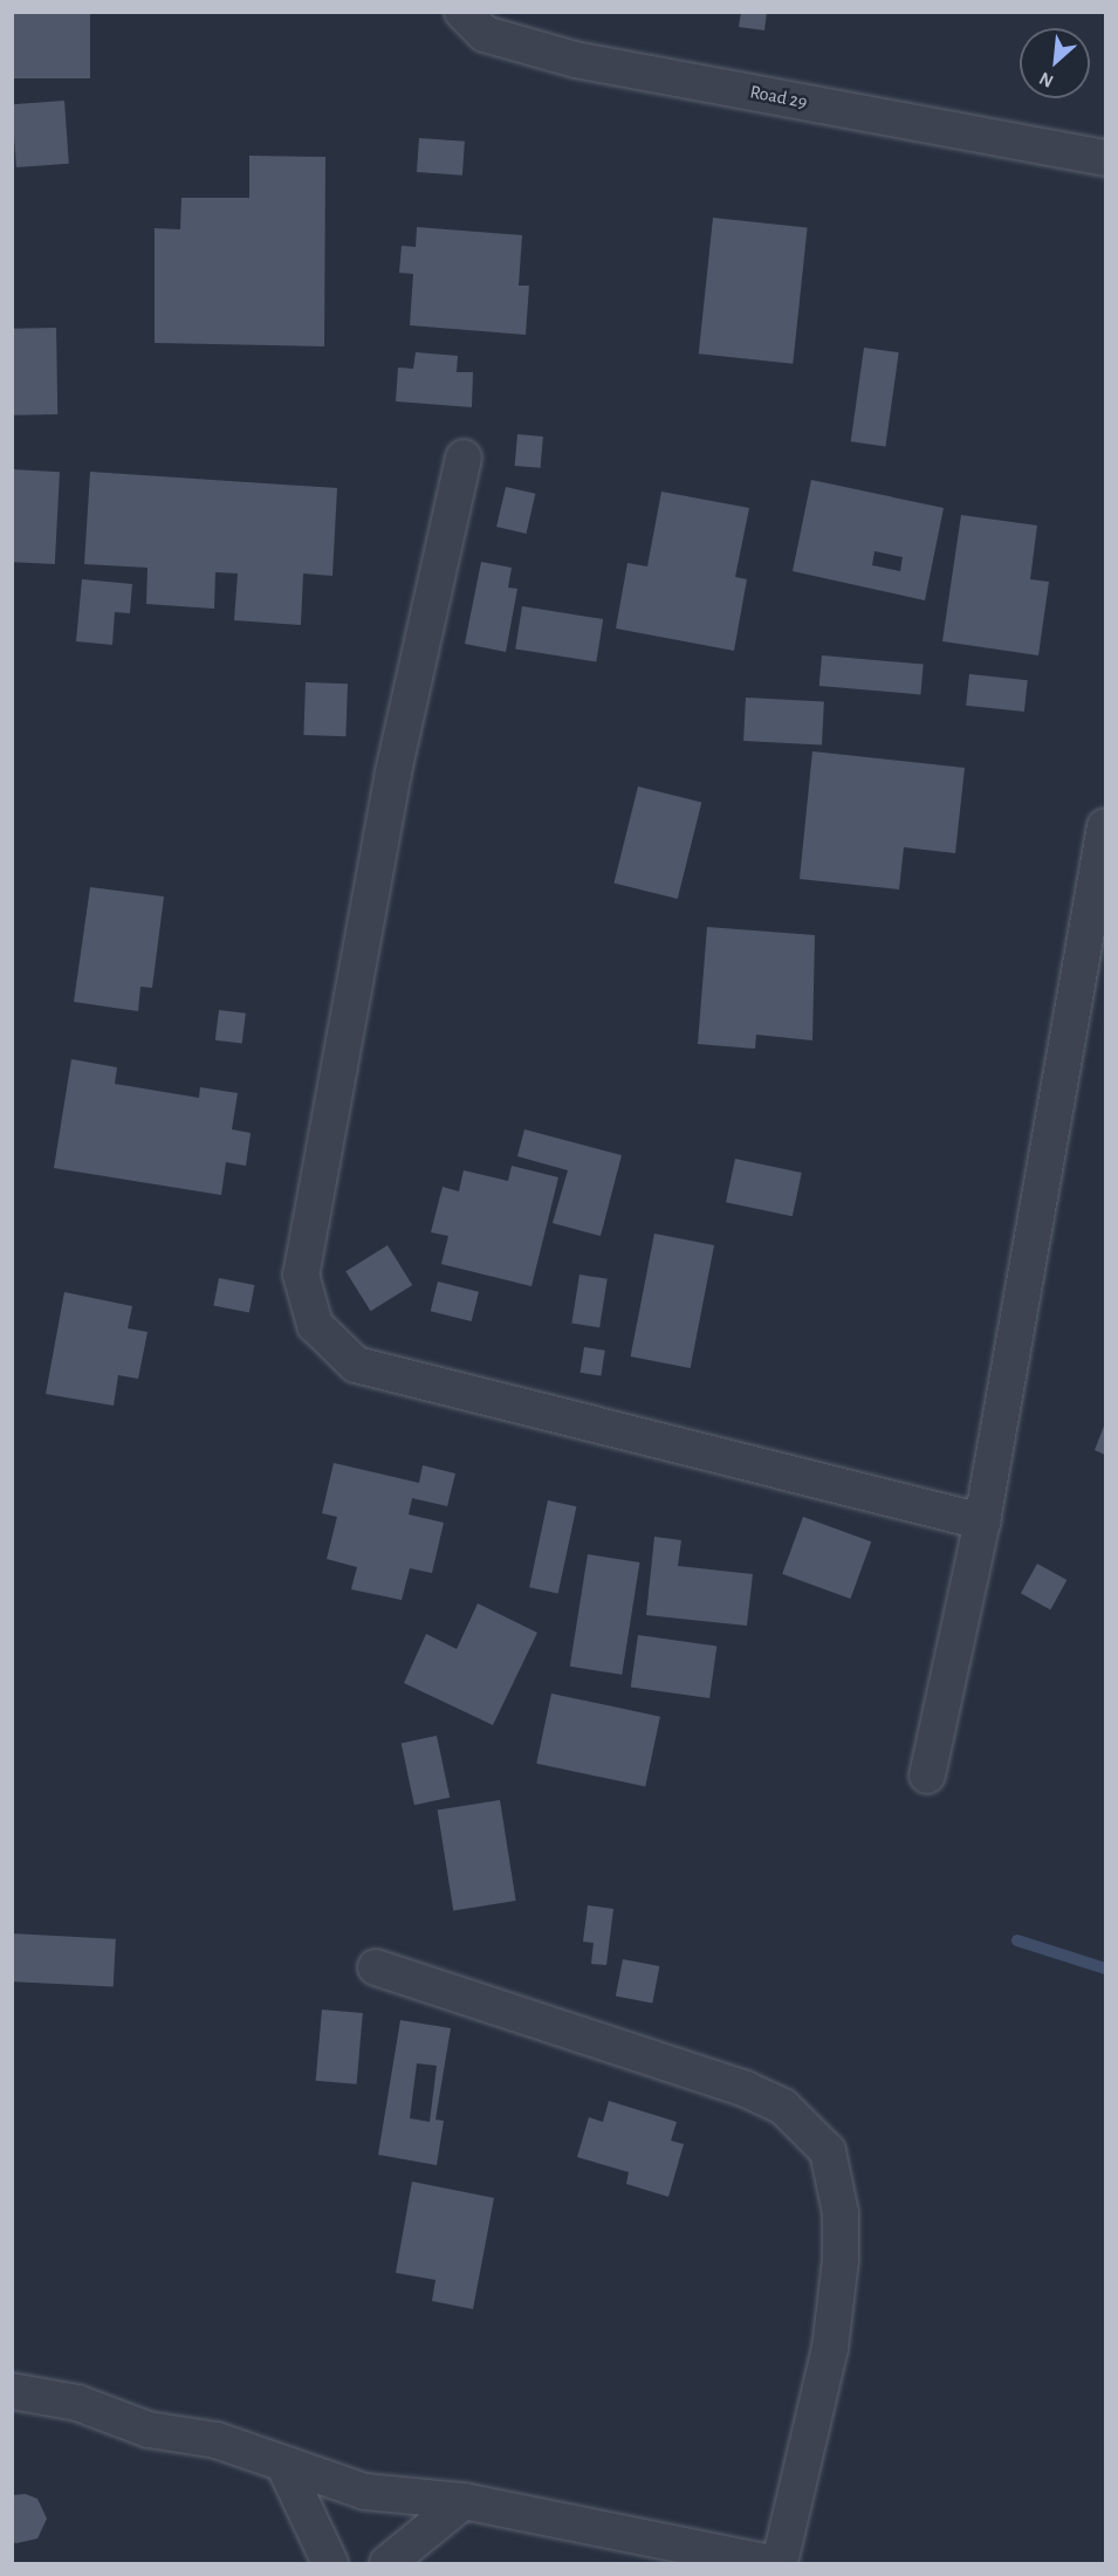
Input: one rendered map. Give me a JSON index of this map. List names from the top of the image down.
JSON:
{
  "streets": {
    "street": ["Road 29"]
  },
  "north": "bottom left"
}
